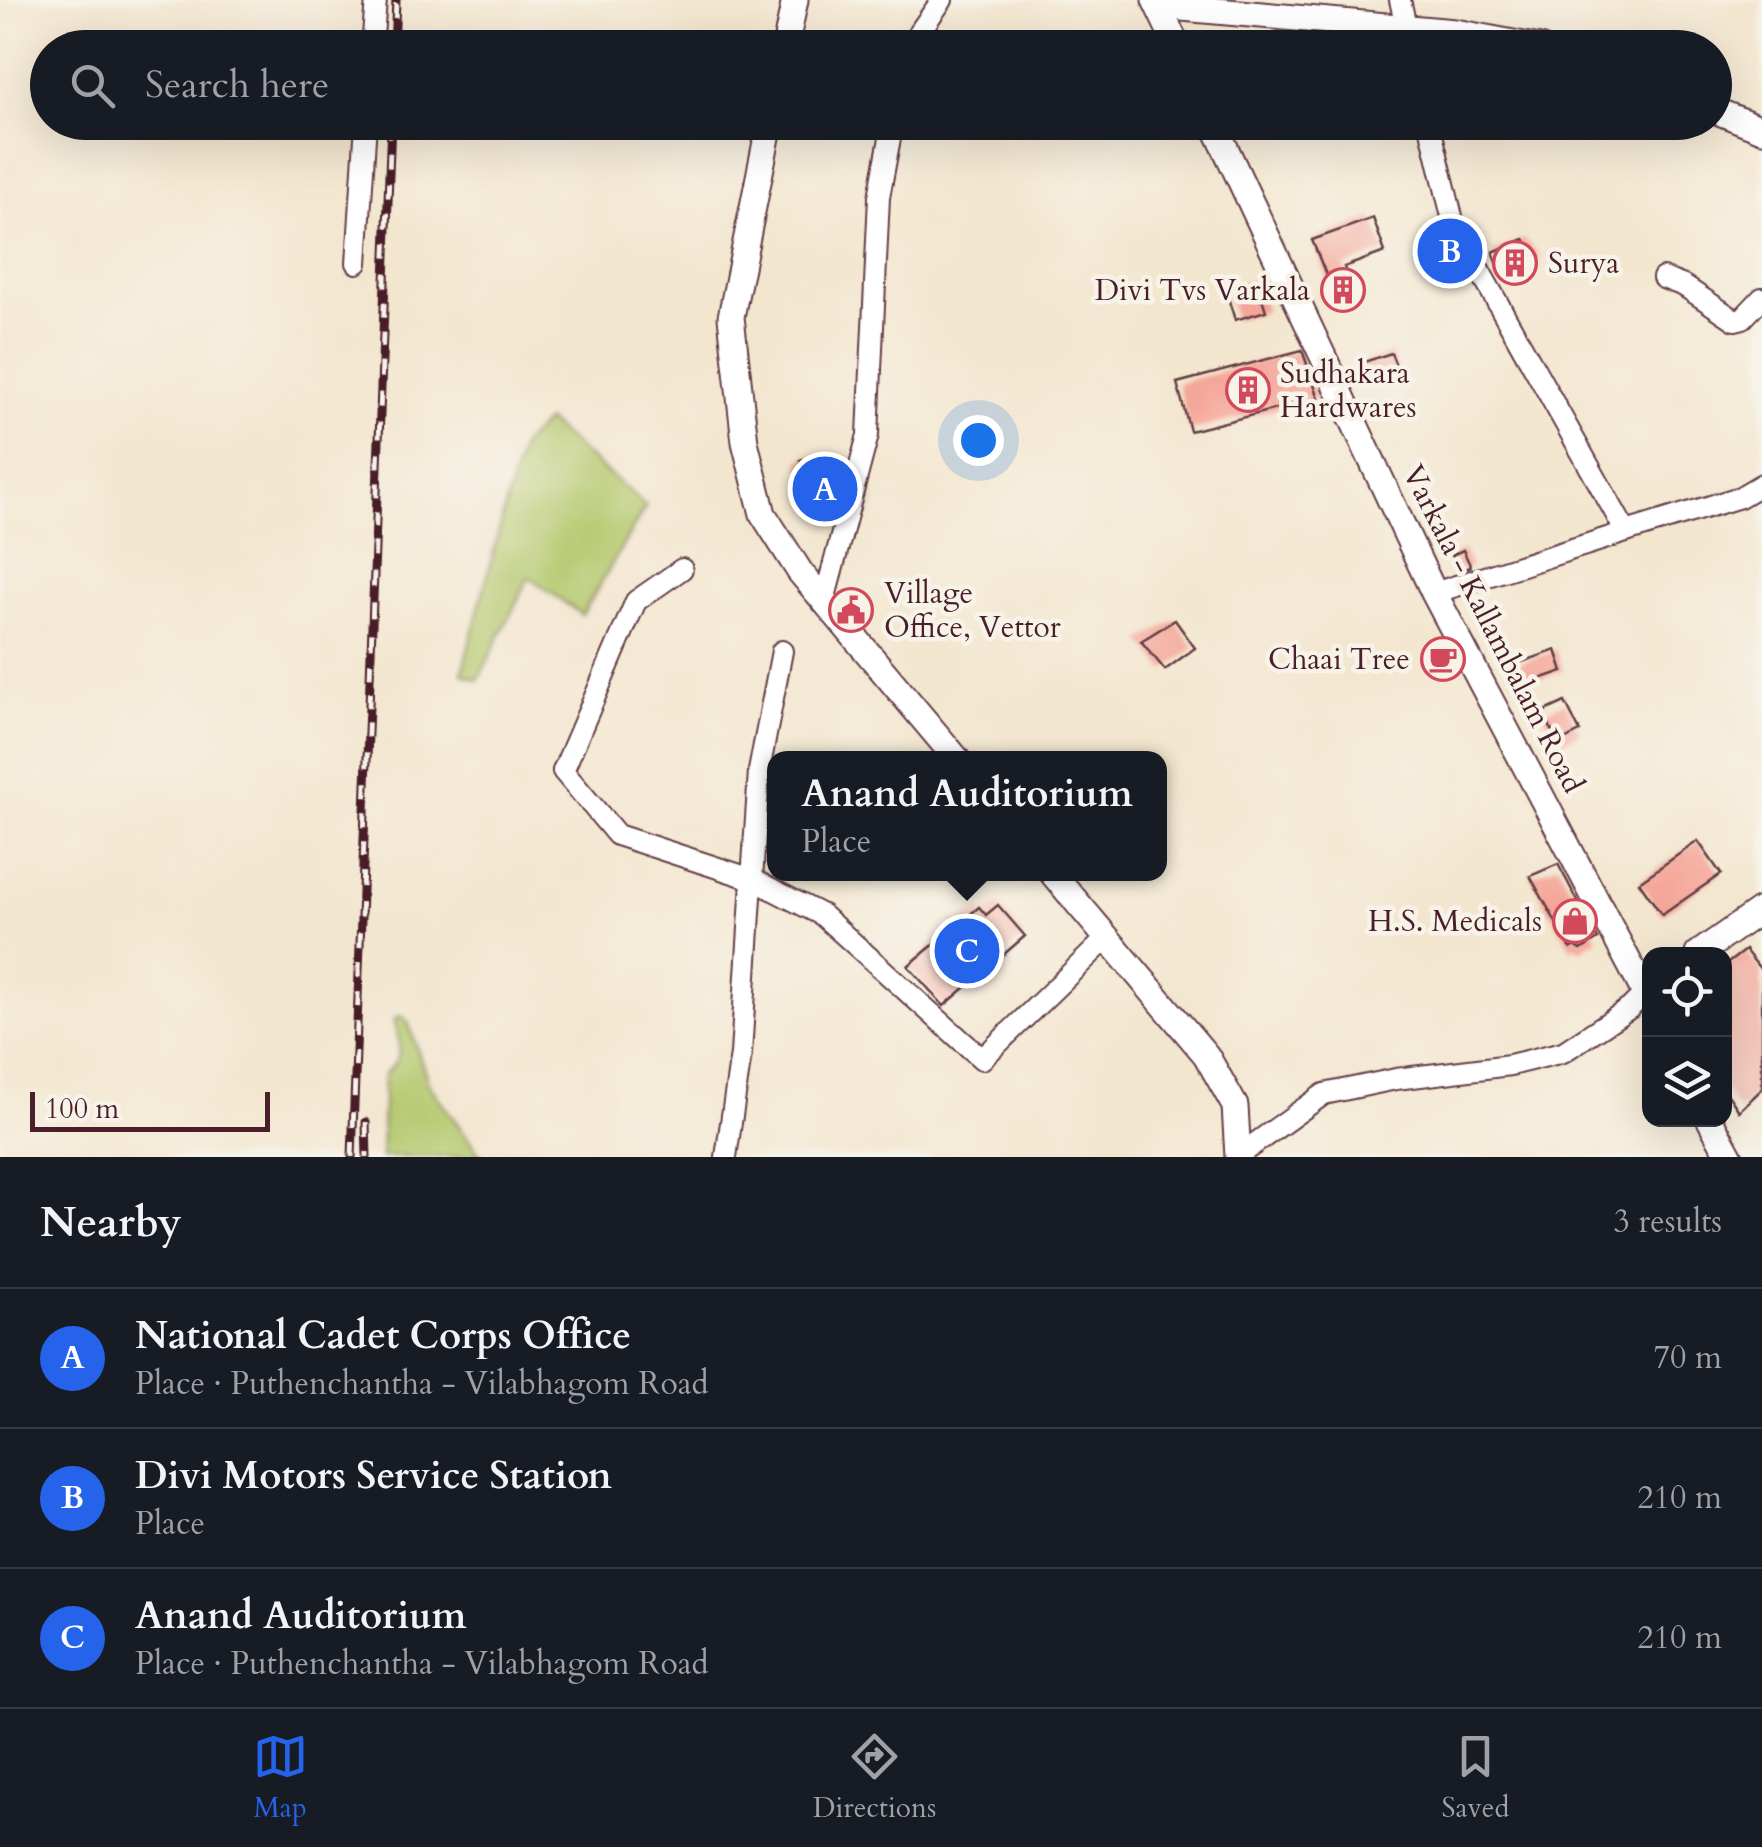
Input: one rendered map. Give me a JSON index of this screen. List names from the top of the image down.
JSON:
{
  "streets": {
    "main road": ["Varkala - Kallambalam Road"]
  },
  "places": {
    "building": ["Surya", "Divi Tvs Varkala", "Sudhakara Hardwares"],
    "public building": ["Village Office, Vettor"],
    "cafe": ["Chaai Tree"],
    "shop": ["H.S. Medicals"]
  },
  "scale_bar": "100 m",
  "page": {
    "search": "Search here",
    "pins": ["B", "A", "C"],
    "popup": ["Anand Auditorium", "Place"],
    "scale": "100 m",
    "heading": ["Nearby", "3 results"],
    "list": [
      {
        "mark": "A",
        "name": "National Cadet Corps Office",
        "note": "Place · Puthenchantha - Vilabhagom Road",
        "value": "70 m"
      },
      {
        "mark": "B",
        "name": "Divi Motors Service Station",
        "note": "Place",
        "value": "210 m"
      },
      {
        "mark": "C",
        "name": "Anand Auditorium",
        "note": "Place · Puthenchantha - Vilabhagom Road",
        "value": "210 m"
      }
    ],
    "nav": ["Map", "Directions", "Saved"]
  }
}
